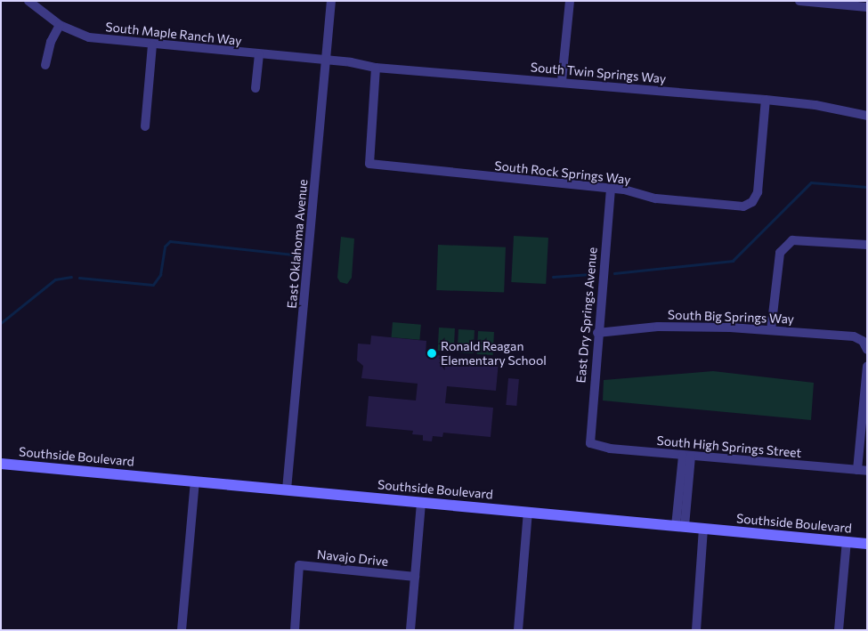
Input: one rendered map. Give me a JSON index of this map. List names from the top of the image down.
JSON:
{
  "streets": {
    "main road": ["Southside Boulevard"],
    "street": [
      "South Maple Ranch Way",
      "South Twin Springs Way",
      "South Rock Springs Way",
      "East Oklahoma Avenue",
      "East Dry Springs Avenue",
      "South Big Springs Way",
      "South High Springs Street",
      "Navajo Drive"
    ]
  },
  "crossings": [
    ["South Maple Ranch Way", "South Twin Springs Way"],
    ["South Maple Ranch Way", "East Oklahoma Avenue"],
    ["South Twin Springs Way", "South Rock Springs Way"],
    ["South Twin Springs Way", "East Oklahoma Avenue"],
    ["South Rock Springs Way", "East Dry Springs Avenue"],
    ["East Oklahoma Avenue", "Southside Boulevard"],
    ["East Dry Springs Avenue", "South Big Springs Way"],
    ["East Dry Springs Avenue", "South High Springs Street"]
  ],
  "places": ["Ronald Reagan Elementary School"]
}
